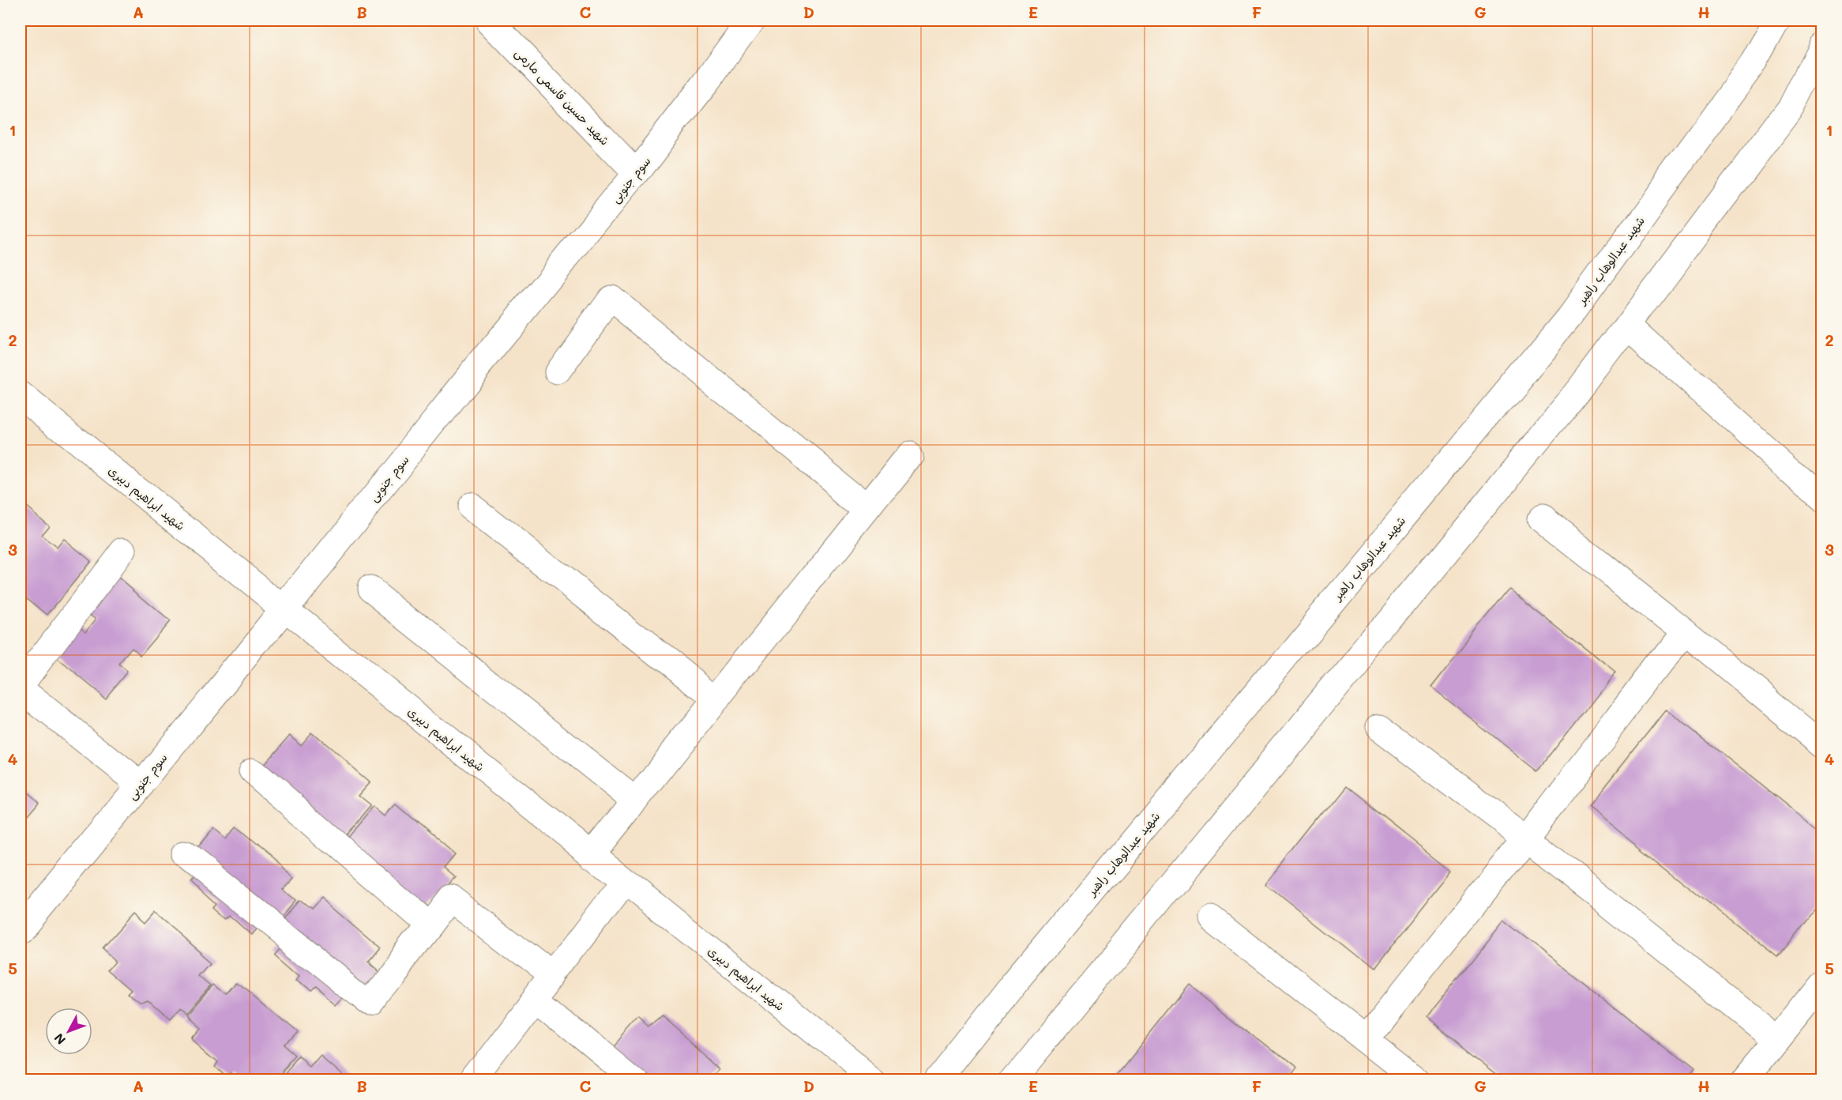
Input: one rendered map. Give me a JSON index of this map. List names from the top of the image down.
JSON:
{
  "streets": {
    "street": [
      "شهید حسین قاسمی مارمی",
      "سوم جنوبی",
      "شهید عبدالوهاب راهبر",
      "شهید ابراهیم دبیری"
    ]
  },
  "crossings": [
    ["شهید حسین قاسمی مارمی", "سوم جنوبی"],
    ["سوم جنوبی", "شهید ابراهیم دبیری"]
  ],
  "north": "bottom left",
  "grid": {
    "columns": [
      "A",
      "B",
      "C",
      "D",
      "E",
      "F",
      "G",
      "H"
    ],
    "rows": [
      "1",
      "2",
      "3",
      "4",
      "5"
    ]
  }
}
